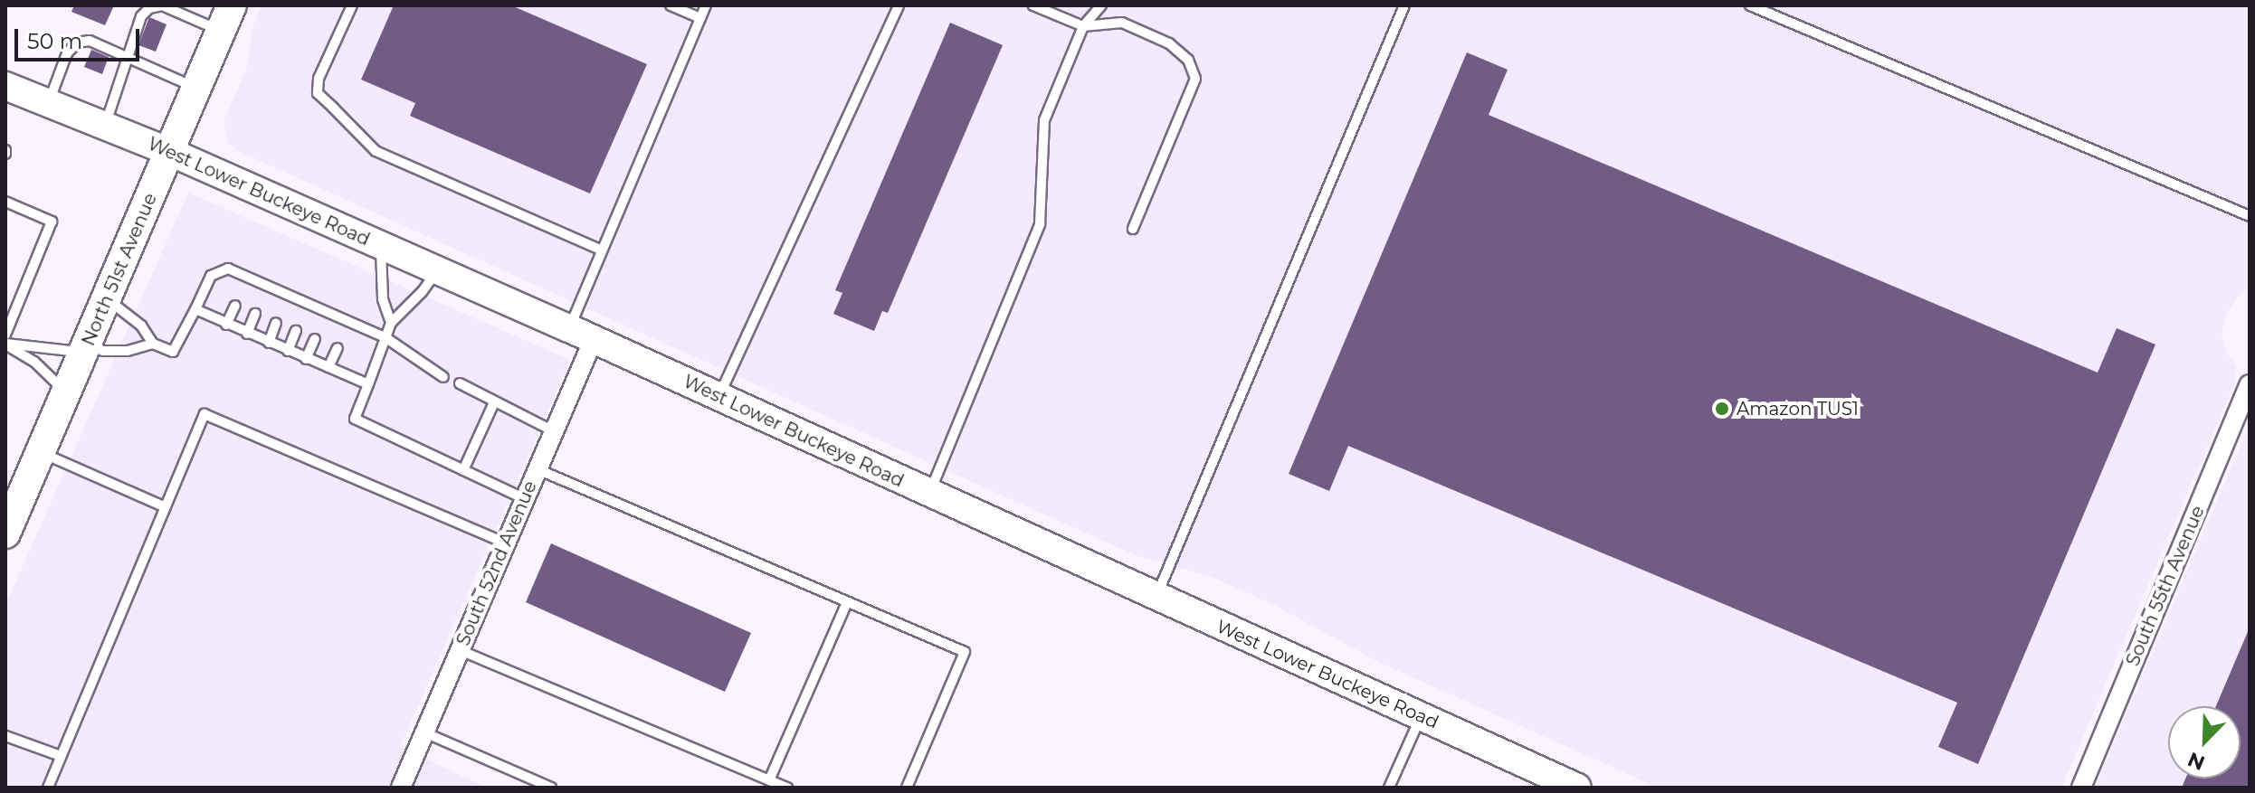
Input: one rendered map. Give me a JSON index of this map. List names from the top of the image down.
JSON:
{
  "streets": {
    "main road": ["West Lower Buckeye Road", "North 51st Avenue"],
    "street": ["South 52nd Avenue", "South 55th Avenue"]
  },
  "crossings": [
    ["West Lower Buckeye Road", "North 51st Avenue"],
    ["West Lower Buckeye Road", "South 52nd Avenue"]
  ],
  "places": ["Amazon TUS1"],
  "scale_bar": "50 m",
  "north": "bottom left"
}
